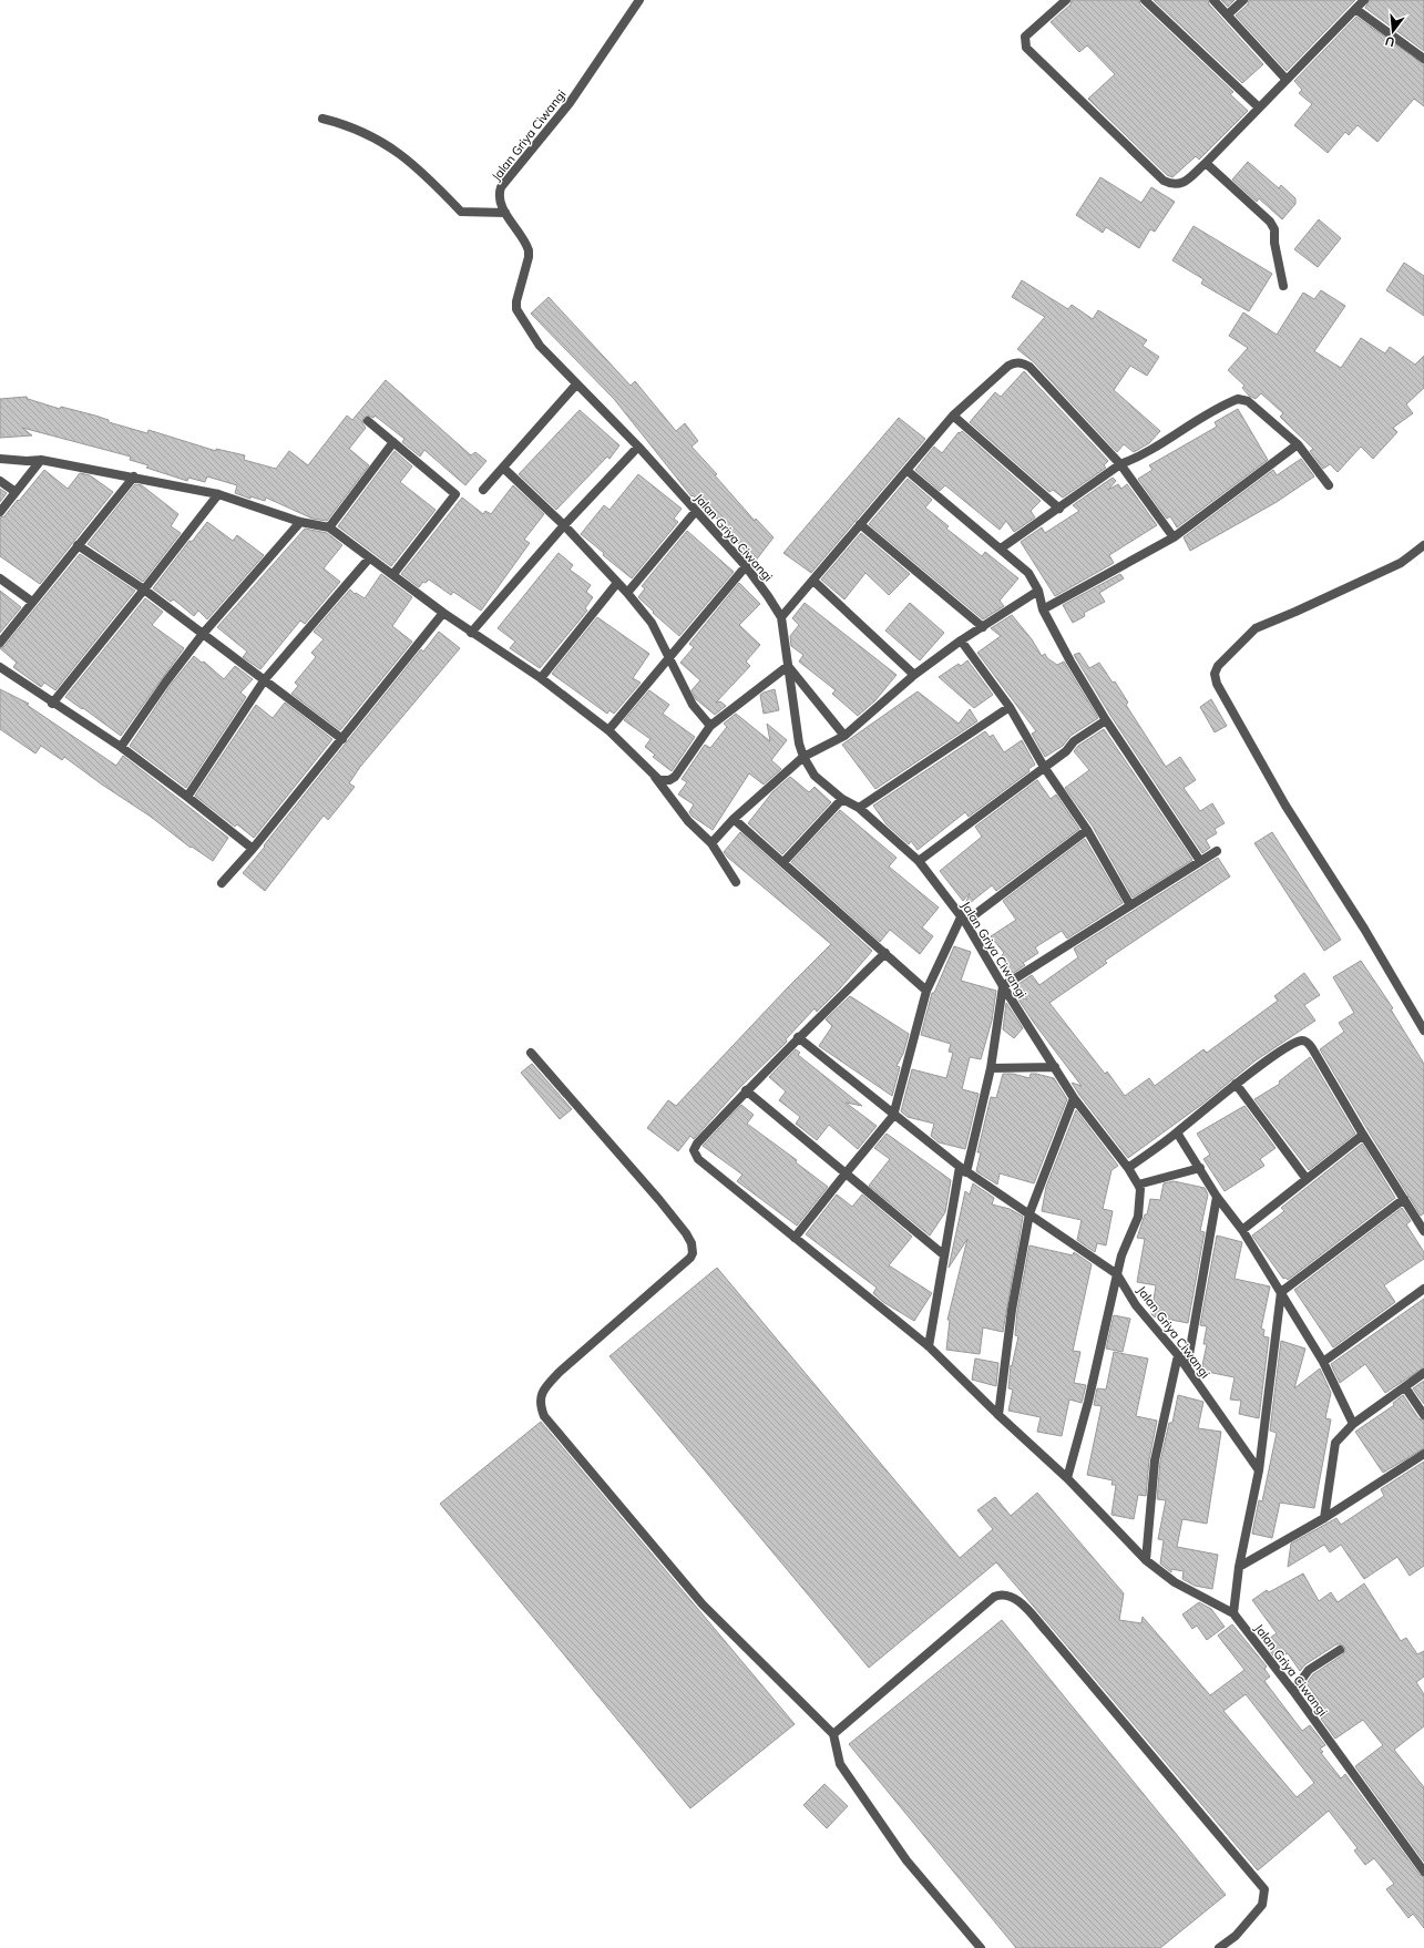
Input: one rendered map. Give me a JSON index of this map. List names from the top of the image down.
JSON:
{
  "streets": {
    "street": ["Jalan Griya Ciwangi"]
  },
  "north": "bottom"
}
